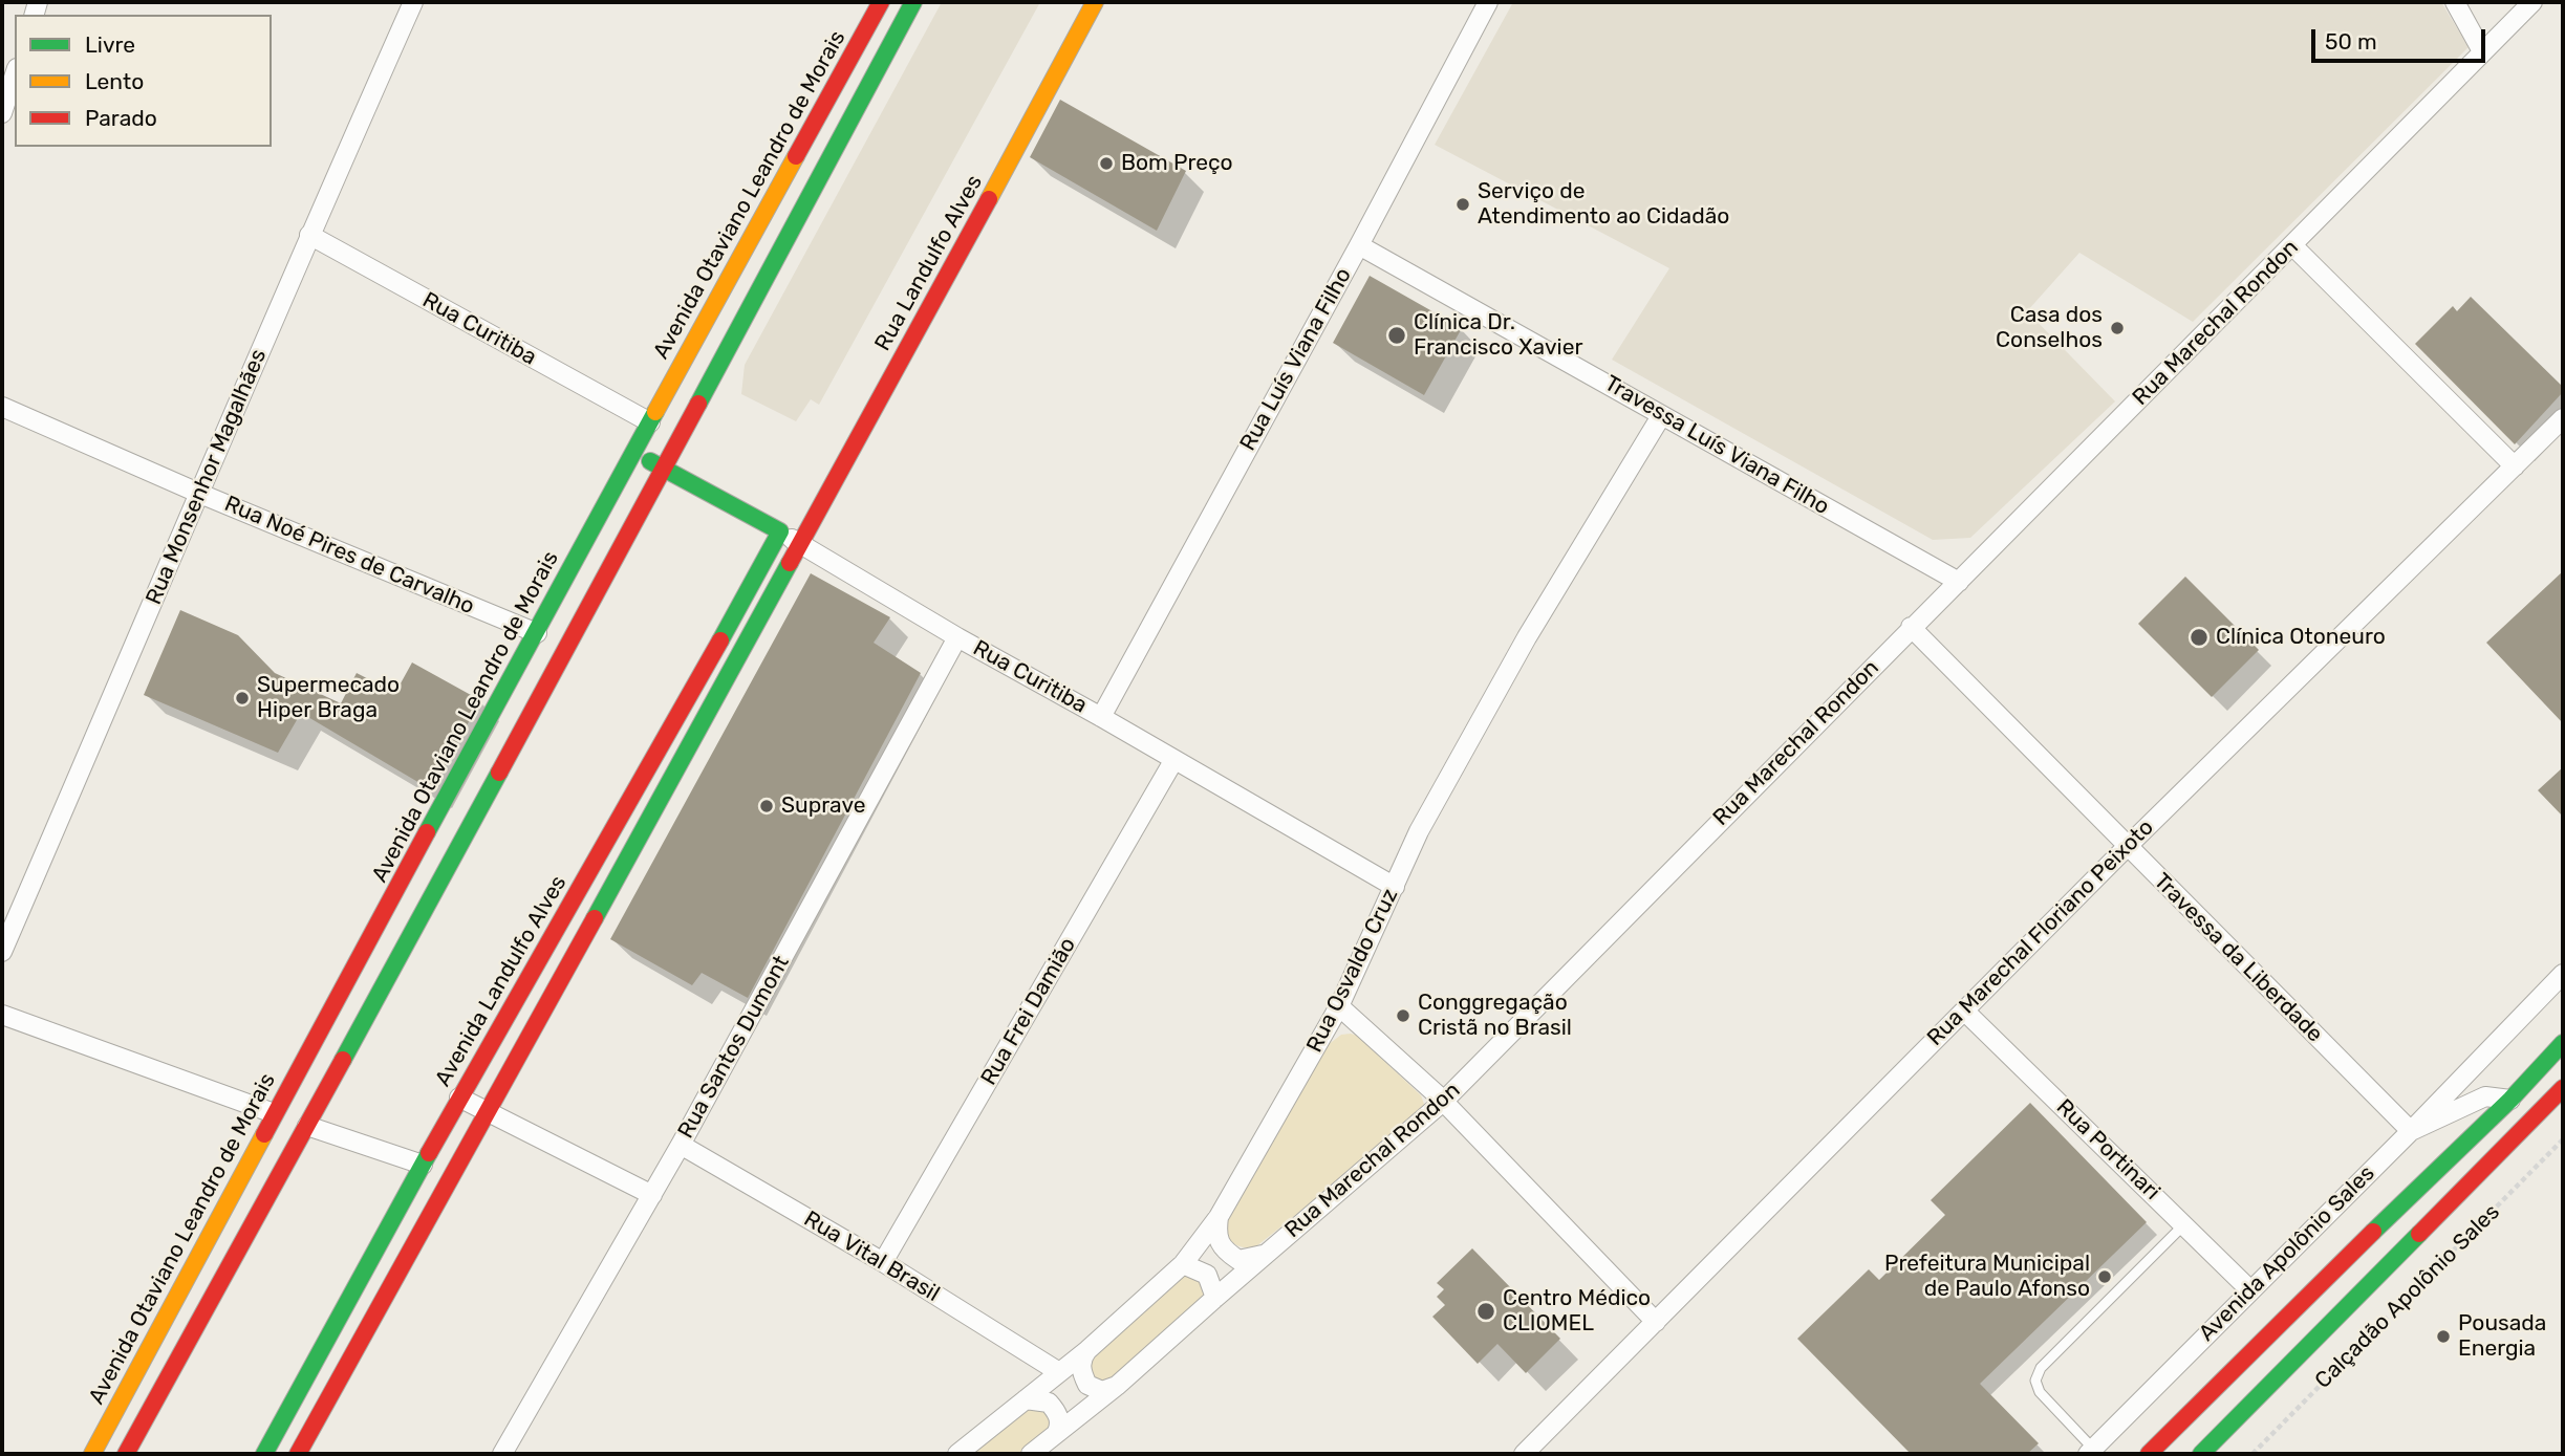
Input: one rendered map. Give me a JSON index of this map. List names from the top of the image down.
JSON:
{
  "streets": {
    "street": [
      "Avenida Otaviano Leandro de Morais",
      "Rua Landulfo Alves",
      "Rua Marechal Rondon",
      "Rua Curitiba",
      "Rua Luís Viana Filho",
      "Travessa Luís Viana Filho",
      "Rua Monsenhor Magalhães",
      "Rua Noé Pires de Carvalho",
      "Rua Marechal Floriano Peixoto",
      "Travessa da Liberdade",
      "Rua Osvaldo Cruz",
      "Avenida Landulfo Alves",
      "Rua Frei Damião",
      "Rua Santos Dumont",
      "Rua Portinari",
      "Avenida Apolônio Sales",
      "Rua Vital Brasil"
    ],
    "path": ["Calçadão Apolônio Sales"]
  },
  "crossings": [
    ["Avenida Otaviano Leandro de Morais", "Rua Curitiba"],
    ["Avenida Otaviano Leandro de Morais", "Rua Noé Pires de Carvalho"],
    ["Rua Landulfo Alves", "Rua Curitiba"],
    ["Rua Marechal Rondon", "Travessa Luís Viana Filho"],
    ["Rua Marechal Rondon", "Travessa da Liberdade"],
    ["Rua Curitiba", "Rua Luís Viana Filho"],
    ["Rua Curitiba", "Rua Monsenhor Magalhães"],
    ["Rua Curitiba", "Rua Osvaldo Cruz"],
    ["Rua Curitiba", "Avenida Landulfo Alves"],
    ["Rua Curitiba", "Rua Frei Damião"],
    ["Rua Curitiba", "Rua Santos Dumont"],
    ["Rua Luís Viana Filho", "Travessa Luís Viana Filho"],
    ["Travessa Luís Viana Filho", "Rua Osvaldo Cruz"],
    ["Rua Monsenhor Magalhães", "Rua Noé Pires de Carvalho"],
    ["Rua Marechal Floriano Peixoto", "Travessa da Liberdade"],
    ["Rua Marechal Floriano Peixoto", "Rua Portinari"],
    ["Travessa da Liberdade", "Avenida Apolônio Sales"],
    ["Rua Osvaldo Cruz", "Rua Vital Brasil"],
    ["Rua Frei Damião", "Rua Vital Brasil"],
    ["Rua Santos Dumont", "Rua Vital Brasil"],
    ["Rua Portinari", "Avenida Apolônio Sales"]
  ],
  "places": [
    "Bom Preço",
    "Serviço de Atendimento ao Cidadão",
    "Casa dos Conselhos",
    "Clínica Dr. Francisco Xavier",
    "Clínica Otoneuro",
    "Supermecado Hiper Braga",
    "Suprave",
    "Conggregação Cristã no Brasil",
    "Prefeitura Municipal de Paulo Afonso",
    "Centro Médico CLIOMEL",
    "Pousada Energia"
  ],
  "legend": ["Livre", "Lento", "Parado"],
  "scale_bar": "50 m"
}
